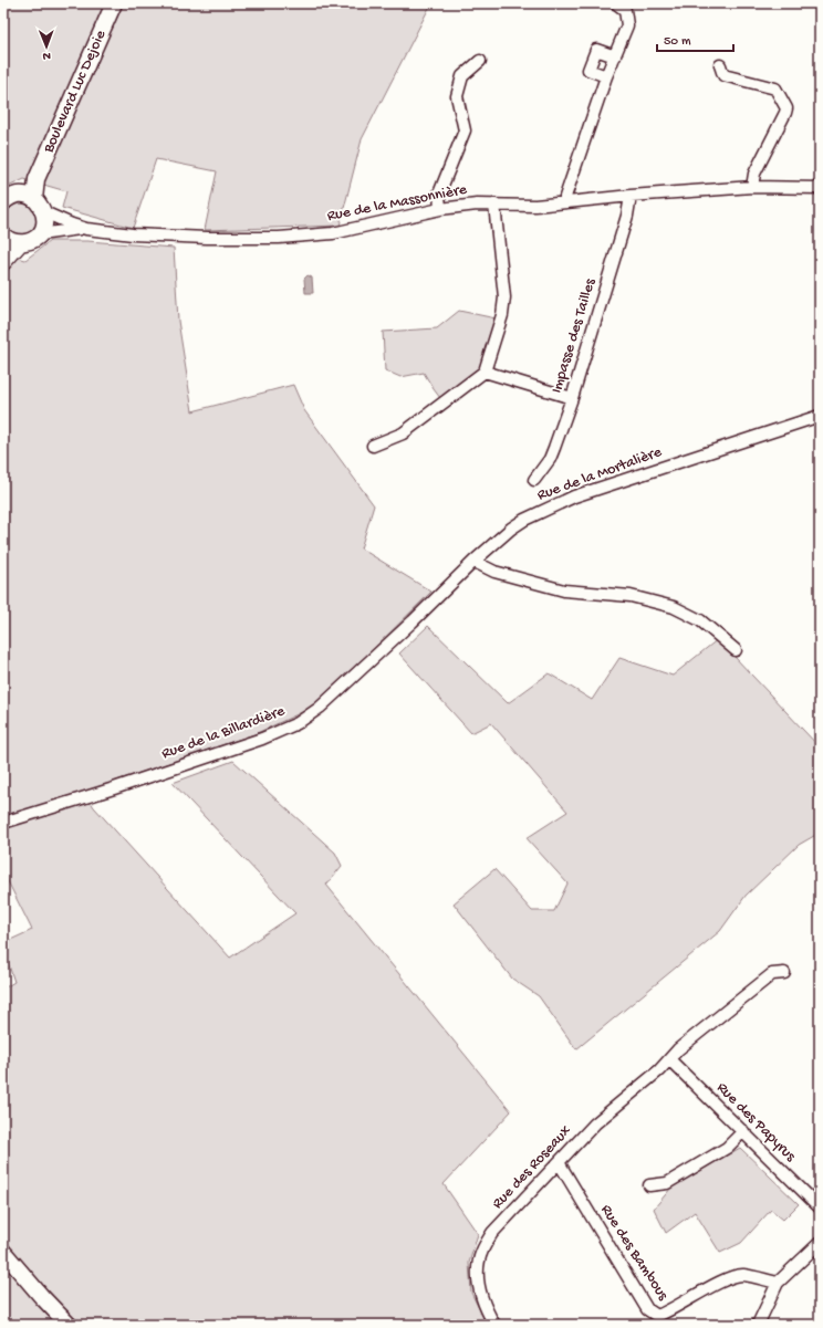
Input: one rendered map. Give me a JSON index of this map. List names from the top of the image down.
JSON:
{
  "streets": {
    "main road": ["Boulevard Luc Dejoie"],
    "street": [
      "Rue de la Massonnière",
      "Impasse des Tailles",
      "Rue de la Mortalière",
      "Rue de la Billardière",
      "Rue des Papyrus",
      "Rue des Roseaux",
      "Rue des Bambous"
    ]
  },
  "crossings": [
    ["Rue de la Massonnière", "Impasse des Tailles"],
    ["Rue de la Mortalière", "Rue de la Billardière"],
    ["Rue des Papyrus", "Rue des Roseaux"],
    ["Rue des Roseaux", "Rue des Bambous"]
  ],
  "scale_bar": "50 m",
  "north": "bottom"
}
